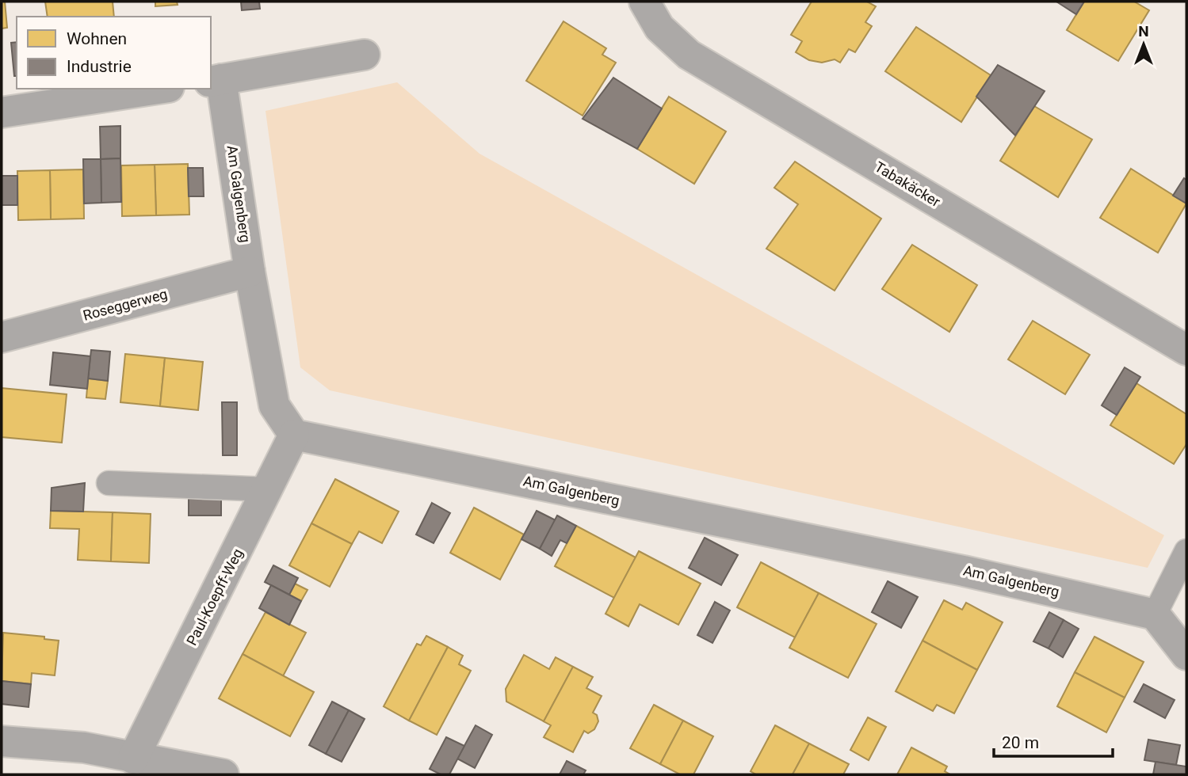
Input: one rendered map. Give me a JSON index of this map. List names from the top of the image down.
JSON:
{
  "streets": {
    "street": [
      "Tabakäcker",
      "Am Galgenberg",
      "Roseggerweg",
      "Paul-Koepff-Weg"
    ]
  },
  "crossings": [
    ["Am Galgenberg", "Roseggerweg"],
    ["Am Galgenberg", "Paul-Koepff-Weg"]
  ],
  "legend": ["Wohnen", "Industrie"],
  "scale_bar": "20 m",
  "north": "top"
}
